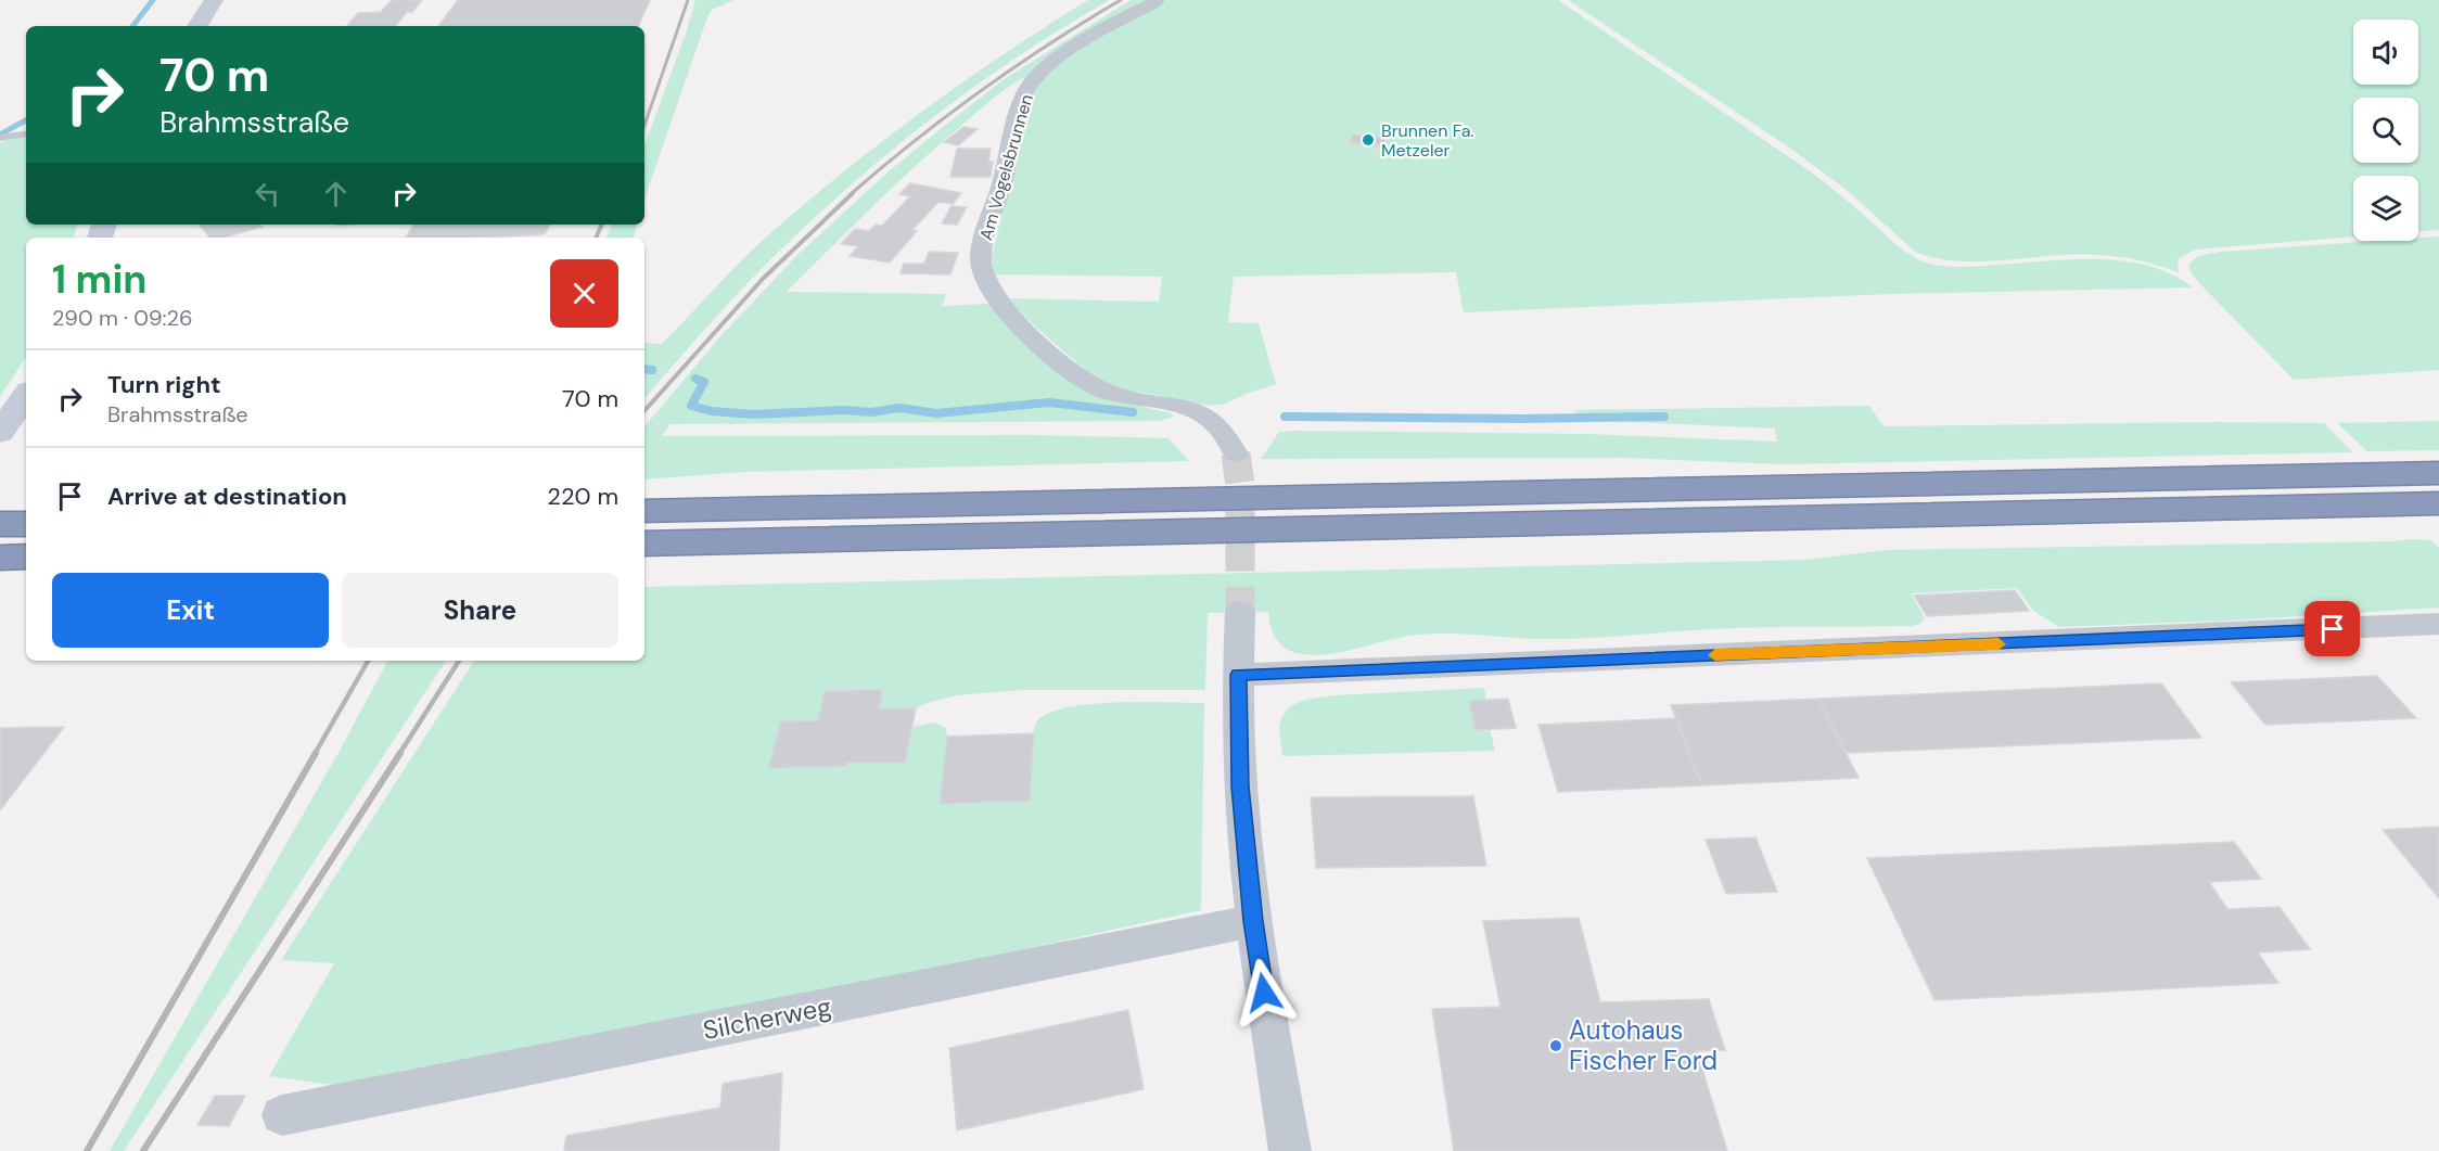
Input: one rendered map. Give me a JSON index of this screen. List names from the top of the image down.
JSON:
{
  "streets": {
    "street": ["Am Vogelsbrunnen", "Silcherweg"]
  },
  "places": ["Brunnen Fa. Metzeler", "Autohaus Fischer Ford"],
  "page": {
    "turn": ["70 m", "Brahmsstraße"],
    "heading": ["1 min", "290 m · 09:26"],
    "list": [
      {
        "name": "Turn right",
        "note": "Brahmsstraße",
        "value": "70 m"
      },
      {
        "name": "Arrive at destination",
        "value": "220 m"
      }
    ],
    "buttons": ["Exit", "Share"]
  }
}
